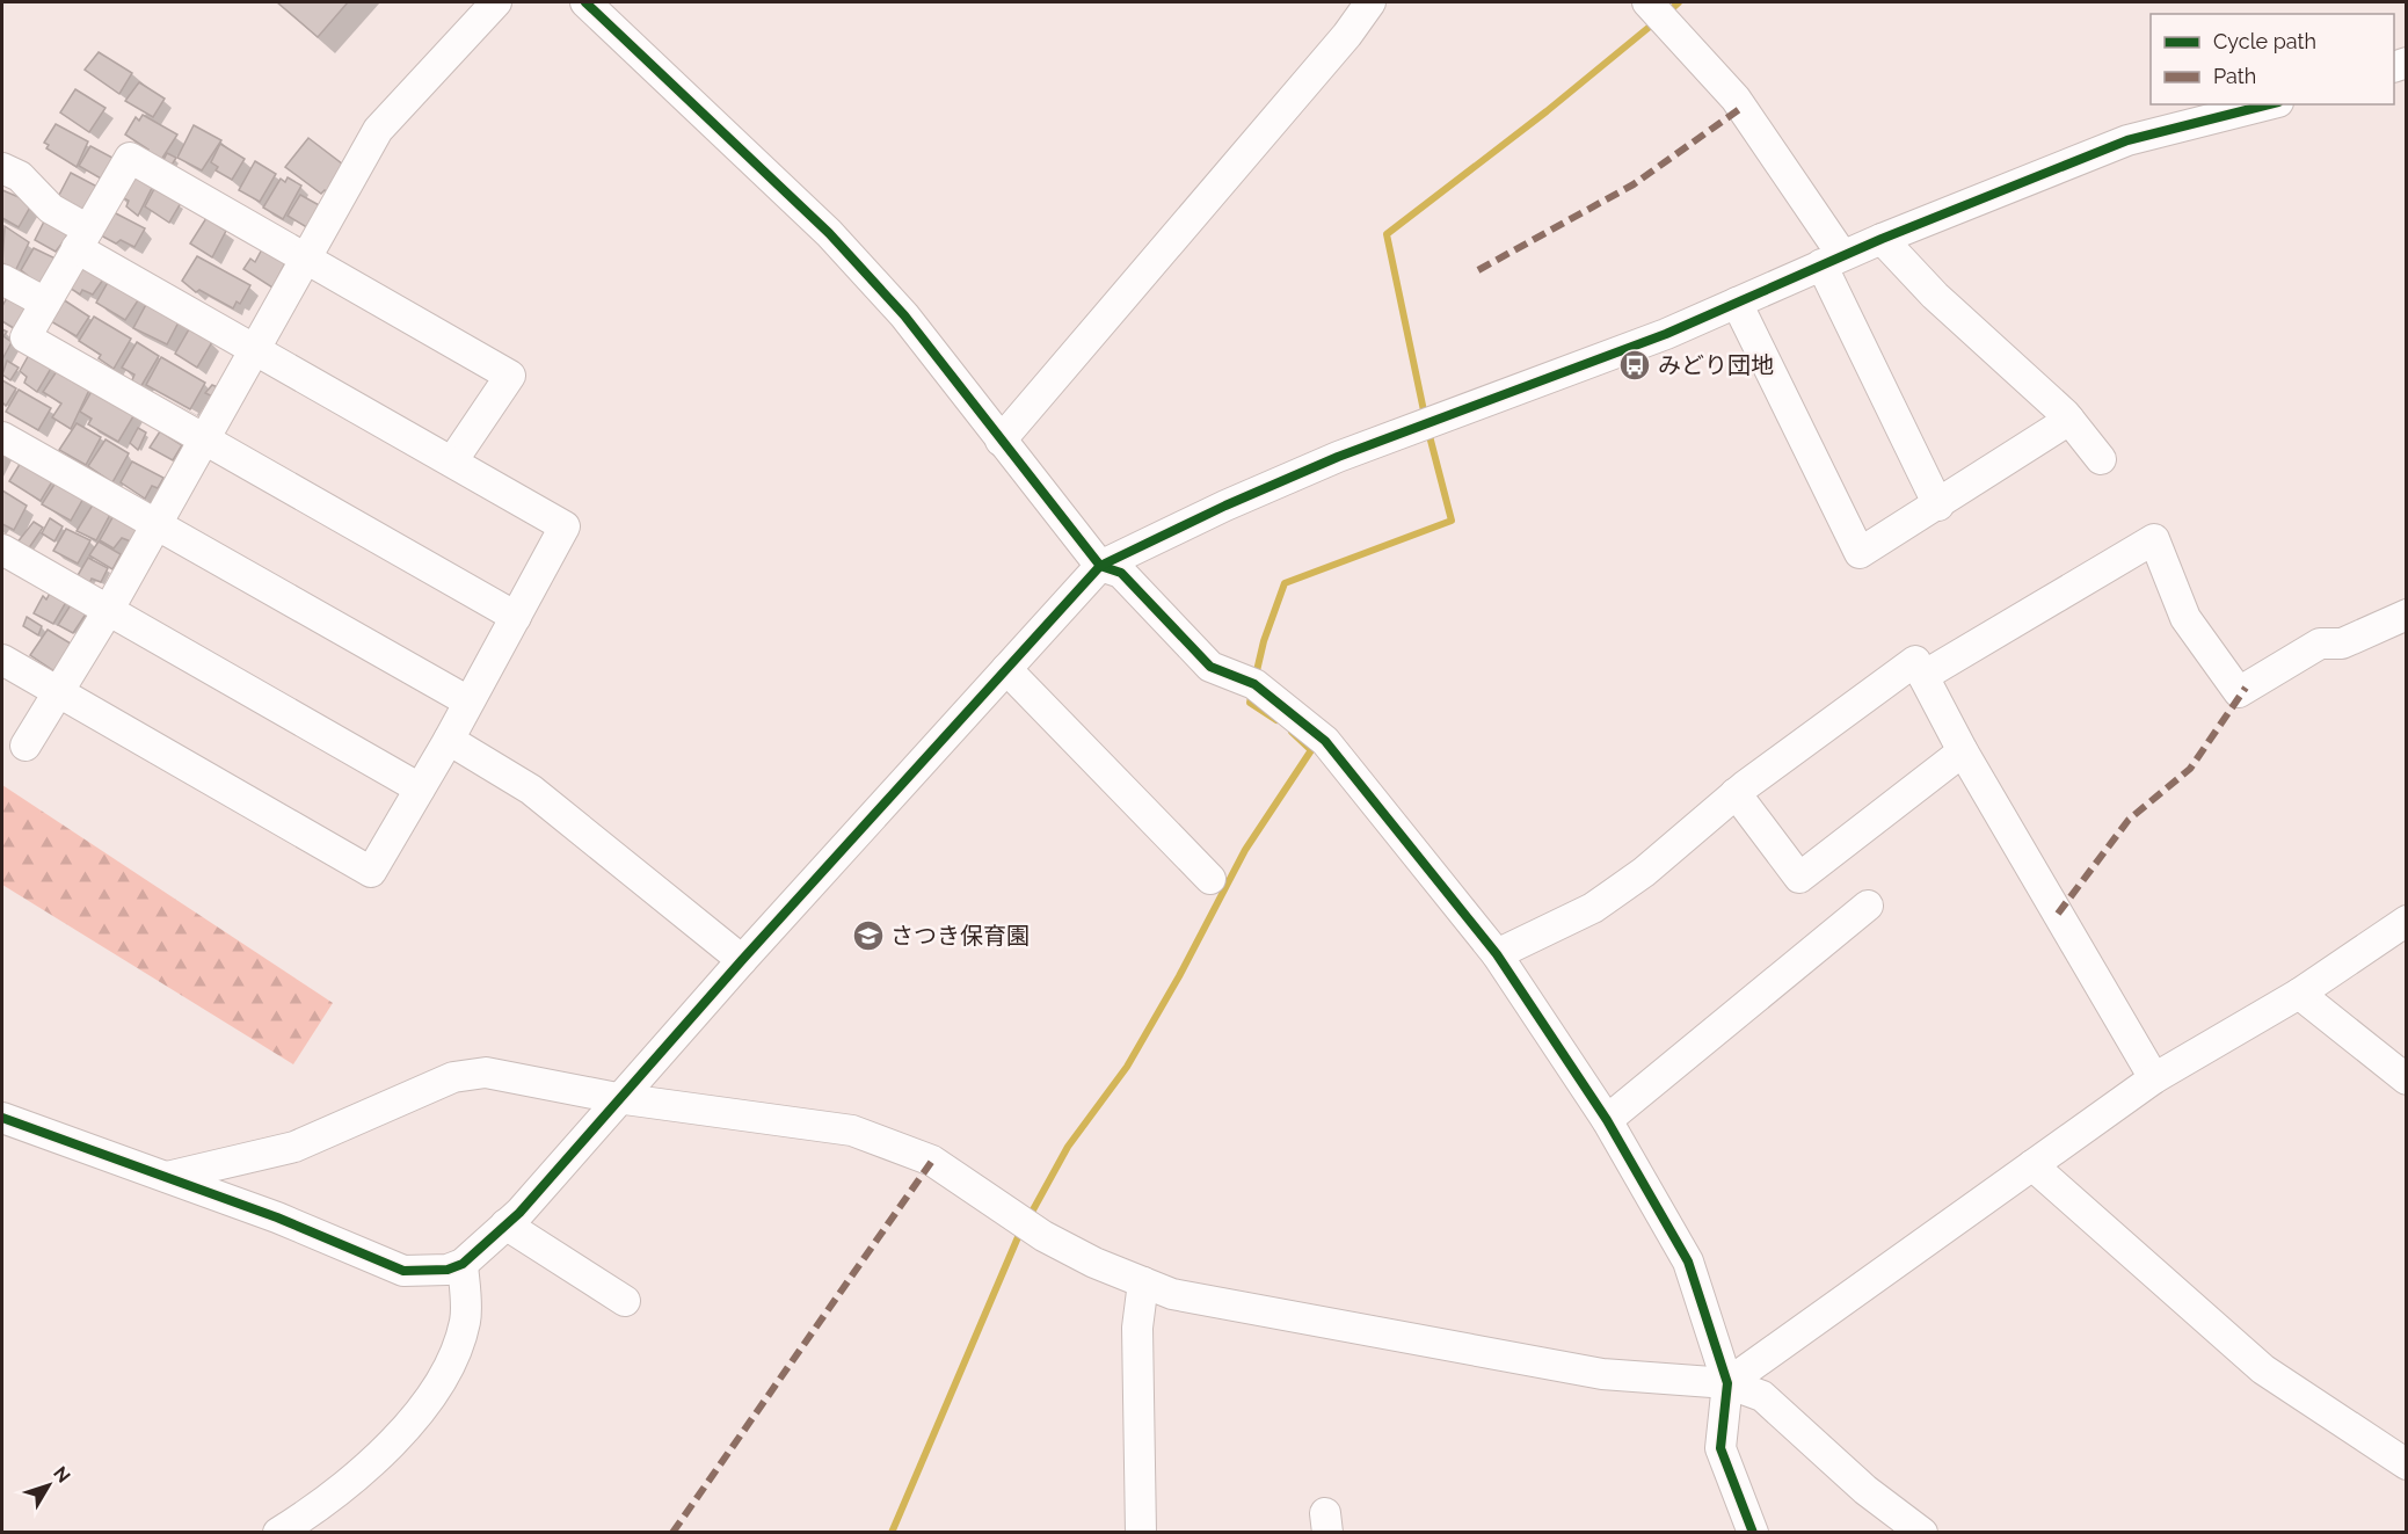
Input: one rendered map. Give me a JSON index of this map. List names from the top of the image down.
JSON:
{
  "places": {
    "bus stop": ["みどり団地"],
    "school or university": ["さつき保育園"]
  },
  "legend": ["Cycle path", "Path"],
  "north": "top right"
}
